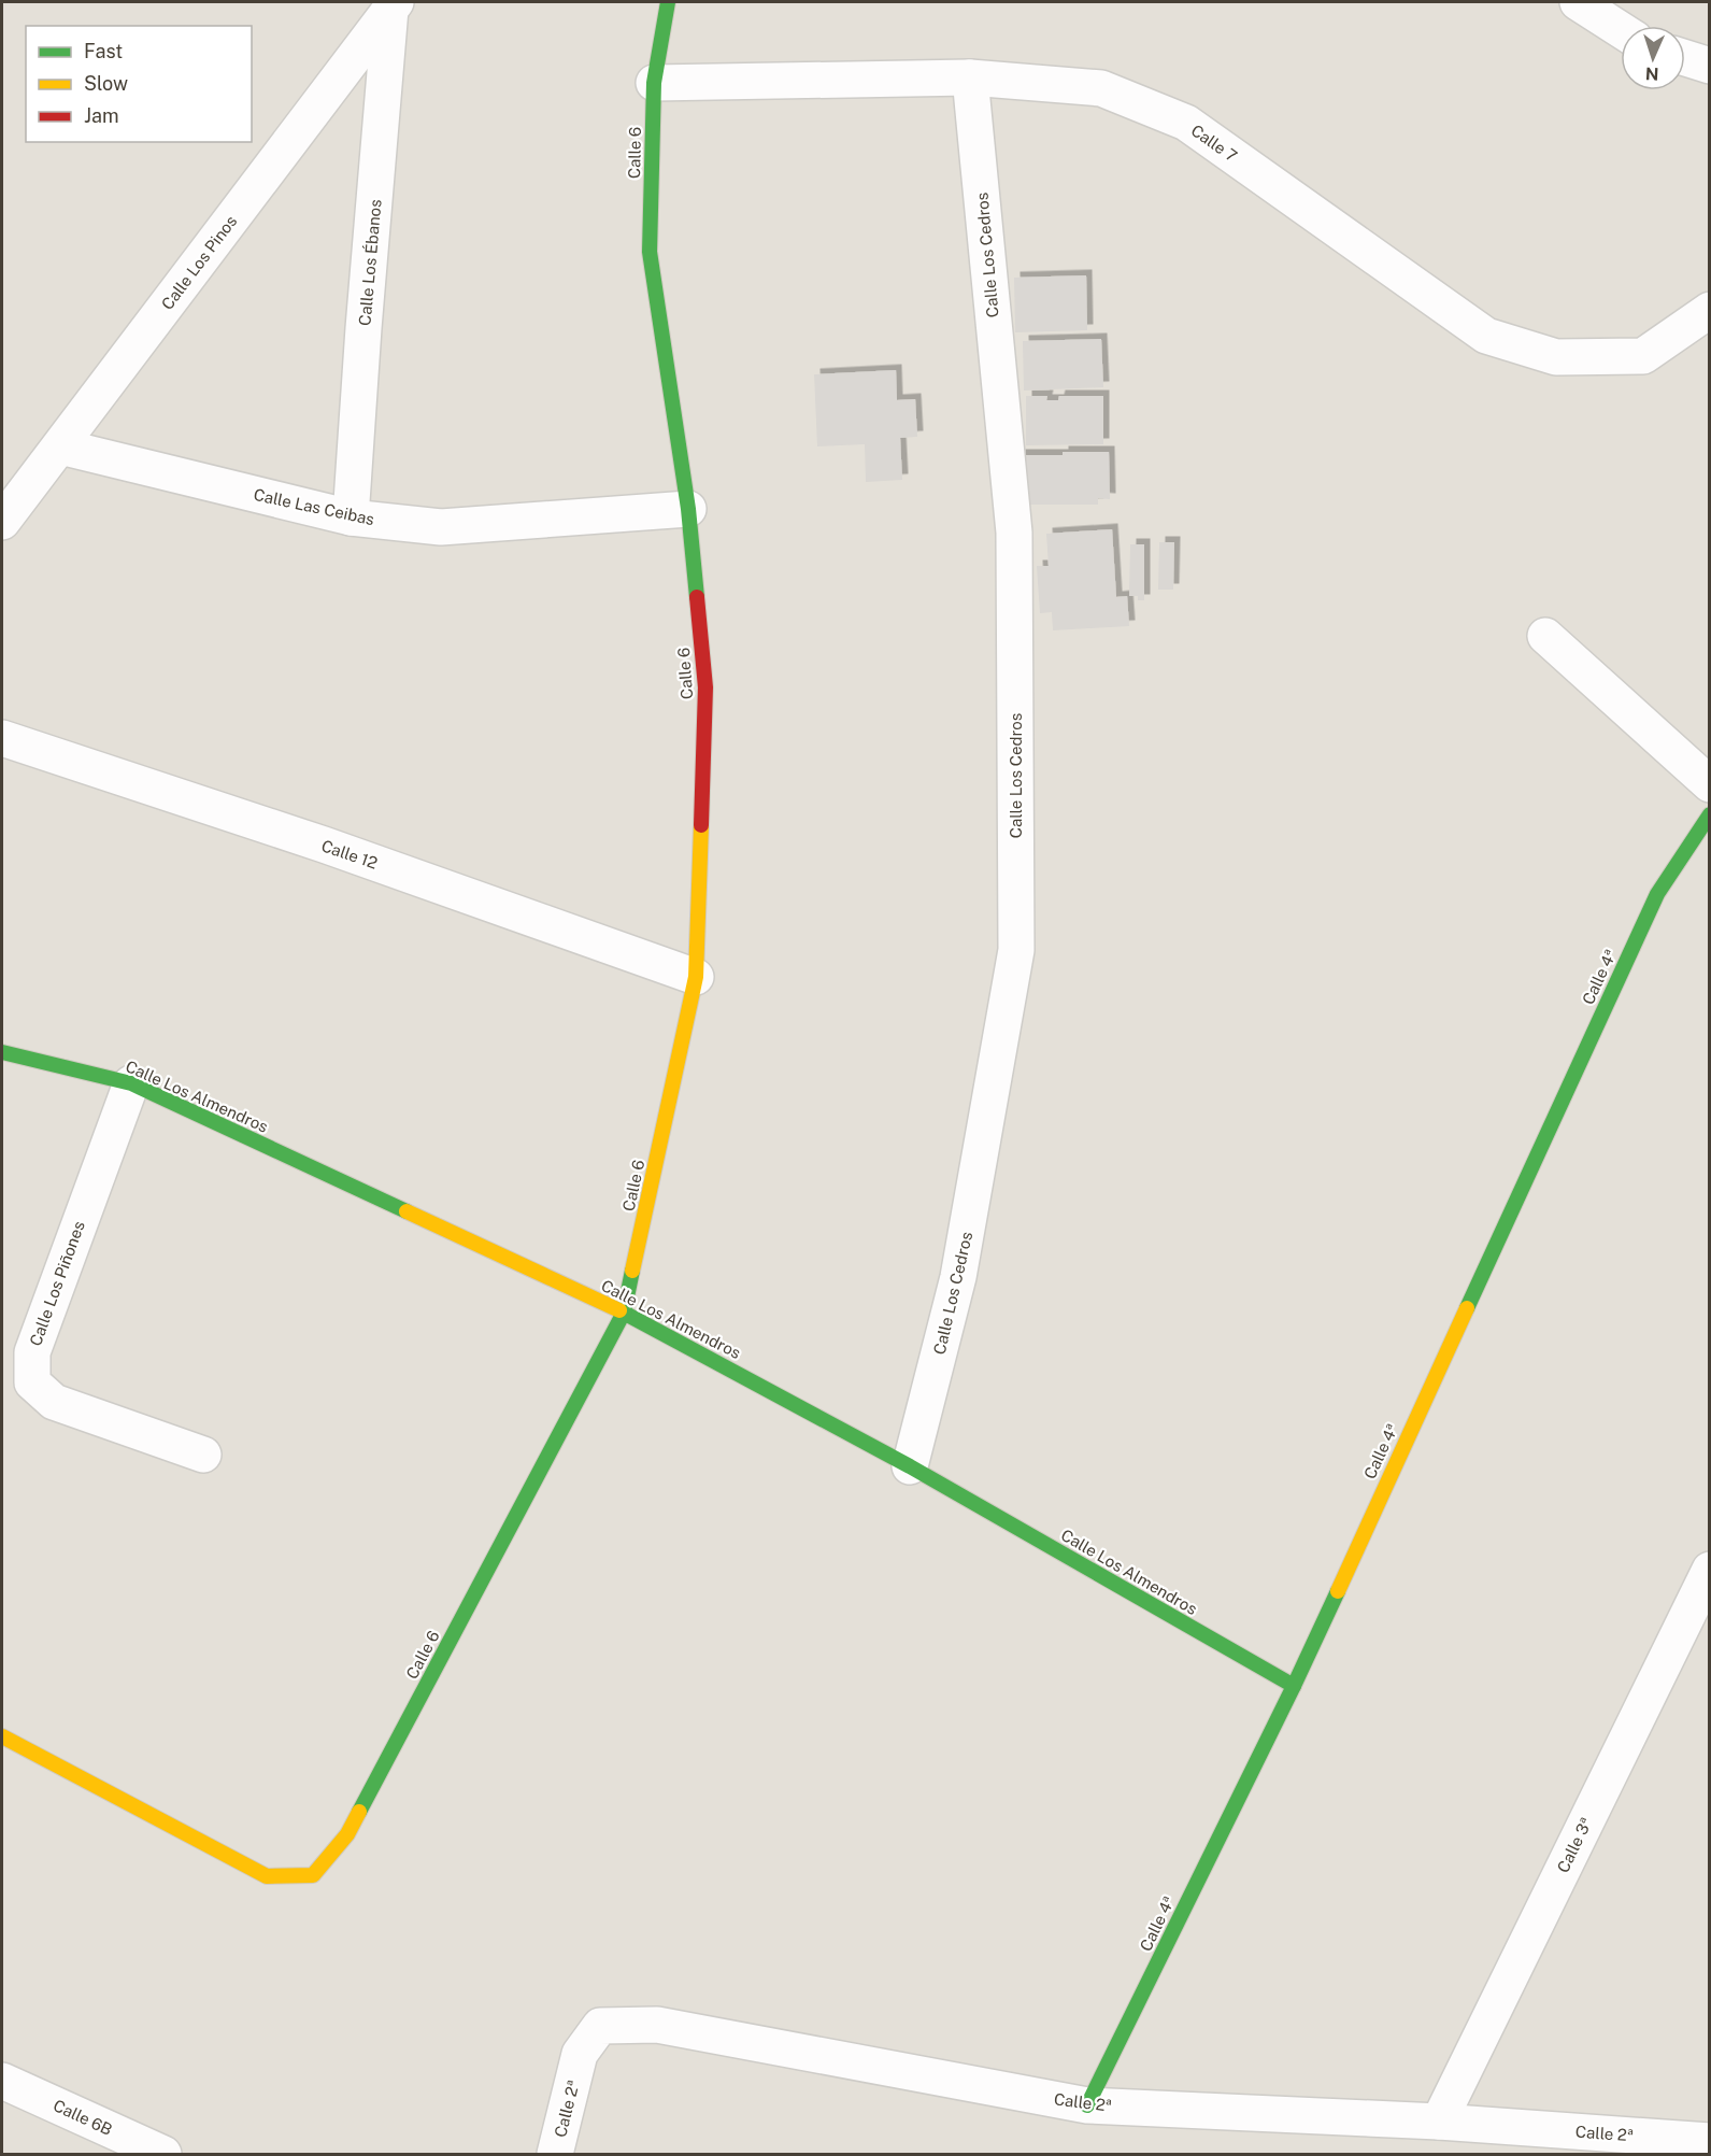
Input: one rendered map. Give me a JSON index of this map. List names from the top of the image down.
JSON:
{
  "streets": {
    "street": [
      "Calle 7",
      "Calle 6",
      "Calle Los Cedros",
      "Calle Los Pinos",
      "Calle Los Ébanos",
      "Calle Las Ceibas",
      "Calle 12",
      "Calle 4ª",
      "Calle Los Almendros",
      "Calle Los Piñones",
      "Calle 3ª",
      "Calle 2ª",
      "Calle 6B"
    ]
  },
  "crossings": [
    ["Calle 7", "Calle 6"],
    ["Calle 7", "Calle Los Cedros"],
    ["Calle 6", "Calle Las Ceibas"],
    ["Calle 6", "Calle 12"],
    ["Calle 6", "Calle Los Almendros"],
    ["Calle Los Cedros", "Calle Los Almendros"],
    ["Calle Los Pinos", "Calle Los Ébanos"],
    ["Calle Los Pinos", "Calle Las Ceibas"],
    ["Calle Los Ébanos", "Calle Las Ceibas"],
    ["Calle 4ª", "Calle Los Almendros"],
    ["Calle 4ª", "Calle 2ª"],
    ["Calle Los Almendros", "Calle Los Piñones"],
    ["Calle 3ª", "Calle 2ª"]
  ],
  "legend": ["Fast", "Slow", "Jam"],
  "north": "bottom"
}
